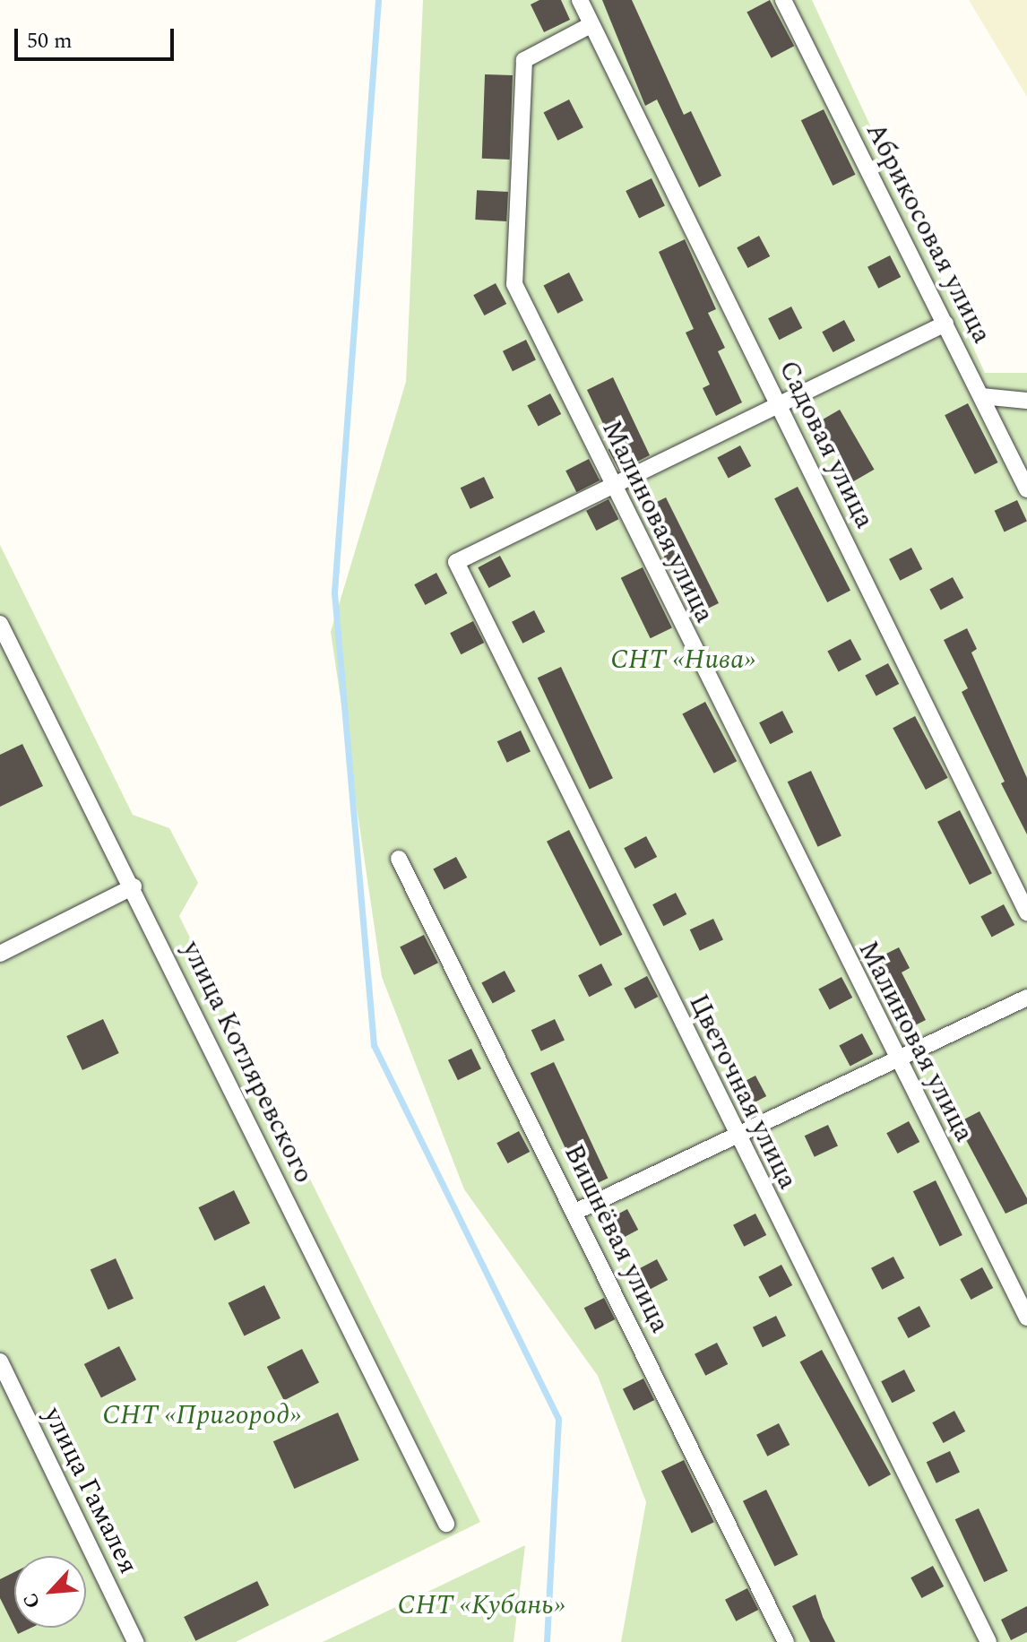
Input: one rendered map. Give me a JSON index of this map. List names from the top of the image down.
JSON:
{
  "streets": {
    "street": [
      "Абрикосовая улица",
      "Садовая улица",
      "Малиновая улица",
      "улица Котляревского",
      "Цветочная улица",
      "Вишнёвая улица",
      "улица Гамалея"
    ]
  },
  "crossings": [
    ["Садовая улица", "Малиновая улица"],
    ["Малиновая улица", "Цветочная улица"]
  ],
  "parks": ["СНТ «Нива»", "СНТ «Пригород»", "СНТ «Кубань»"],
  "scale_bar": "50 m",
  "north": "bottom left"
}
